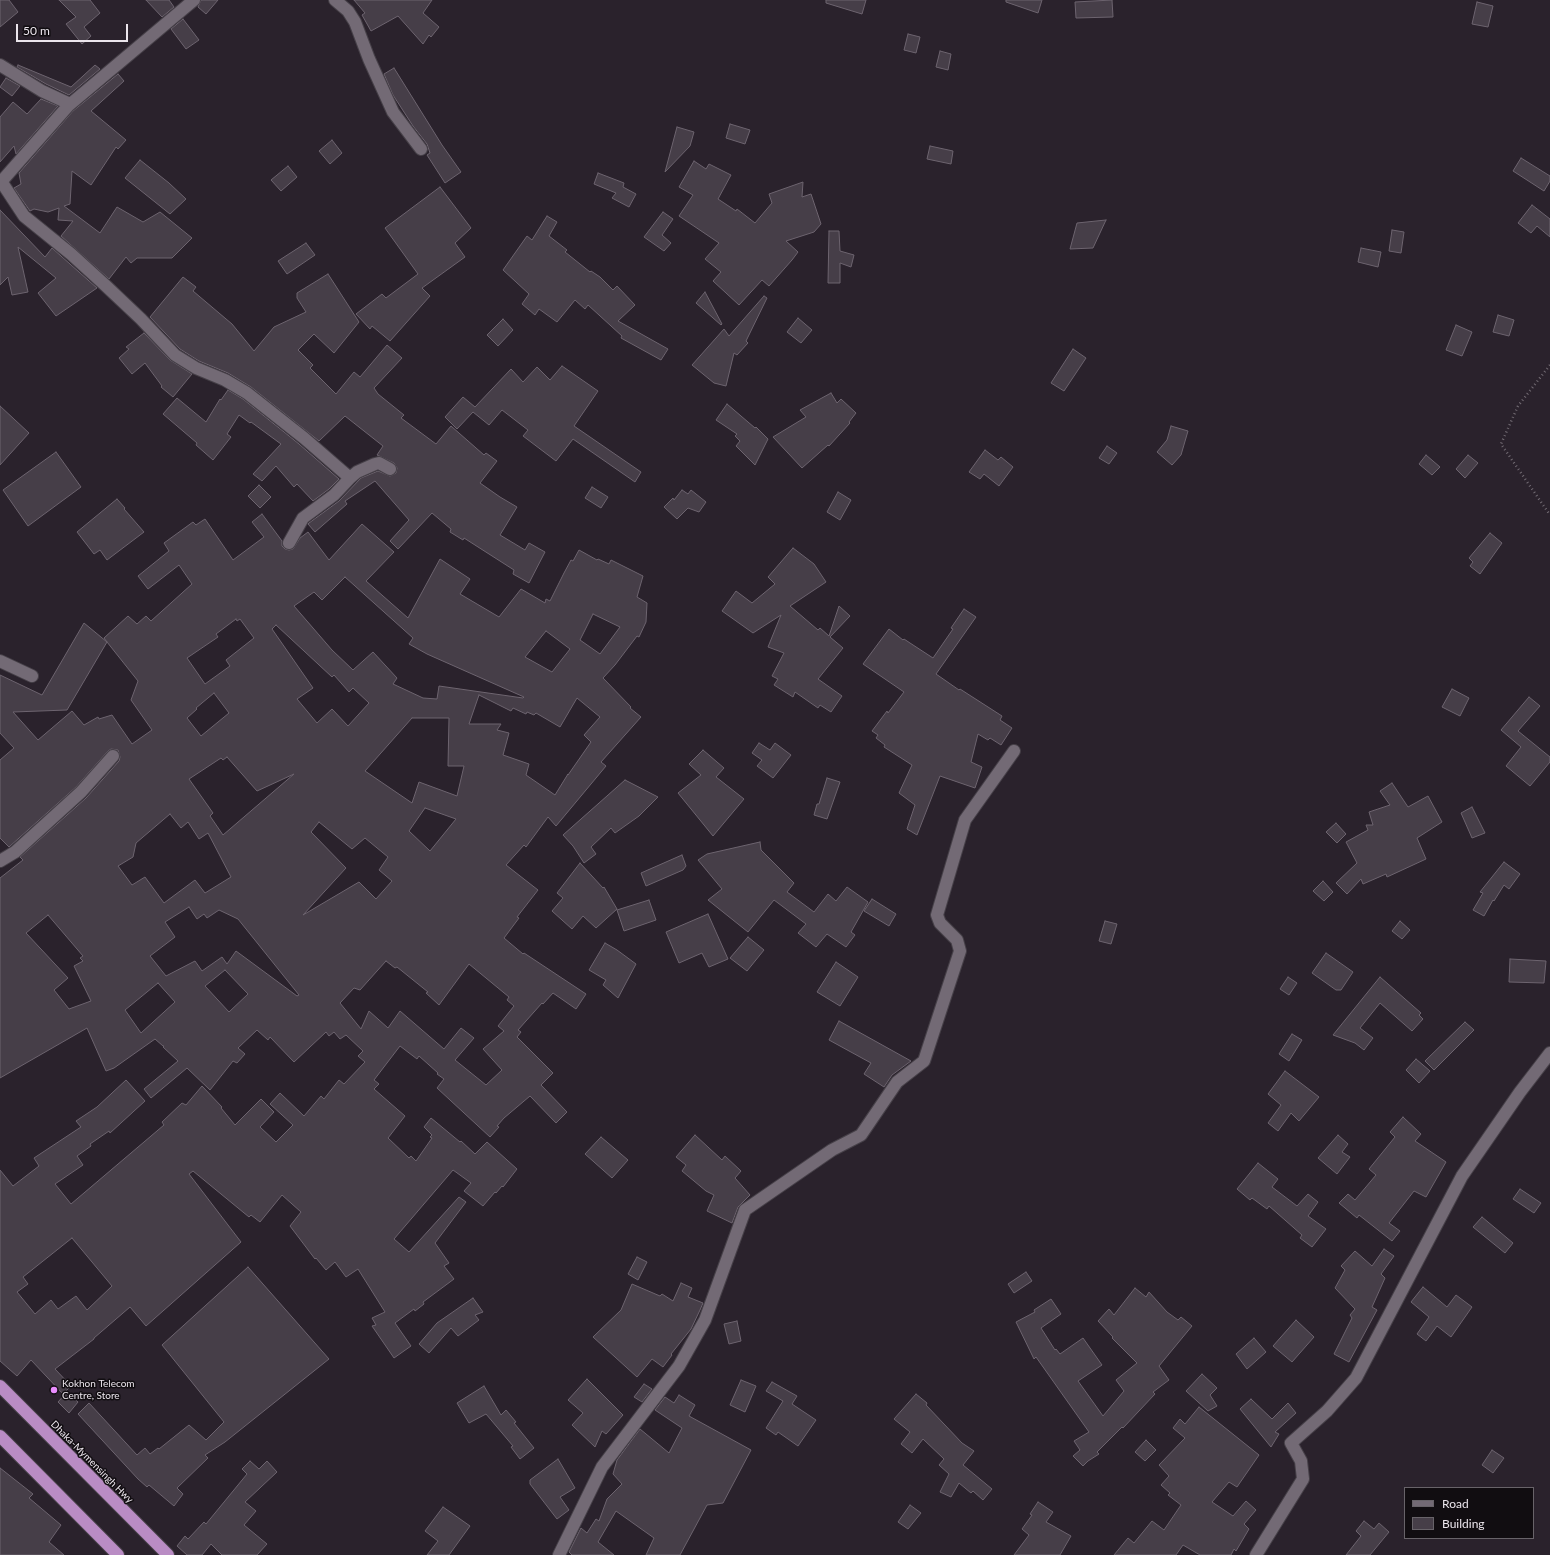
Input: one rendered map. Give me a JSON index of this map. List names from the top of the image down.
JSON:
{
  "streets": {
    "highway": ["Dhaka-Mymensingh Hwy"]
  },
  "places": ["Kokhon Telecom Centre, Store"],
  "legend": ["Road", "Building"],
  "scale_bar": "50 m"
}
